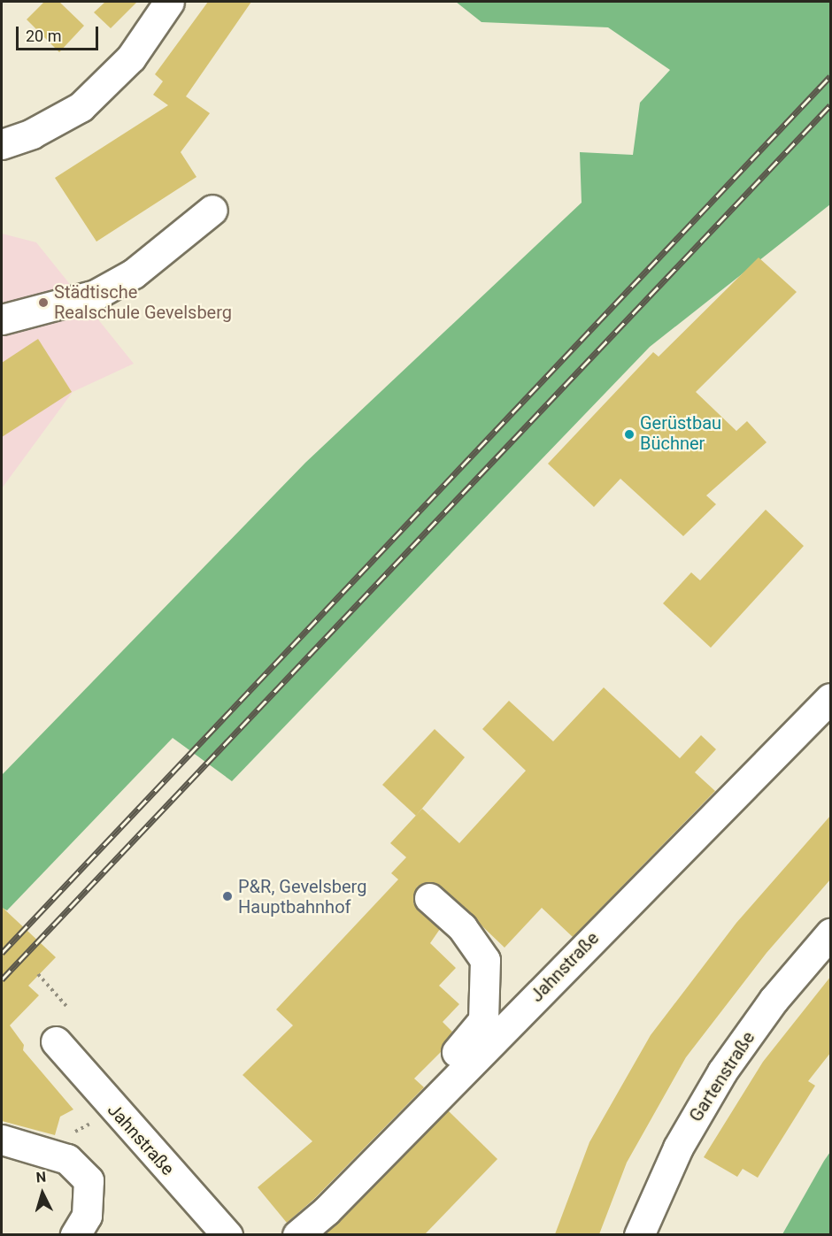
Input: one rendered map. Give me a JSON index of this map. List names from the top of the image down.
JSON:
{
  "streets": {
    "street": ["Jahnstraße", "Gartenstraße"]
  },
  "places": ["Städtische Realschule Gevelsberg", "Gerüstbau Büchner", "P&R, Gevelsberg Hauptbahnhof"],
  "scale_bar": "20 m",
  "north": "top"
}
